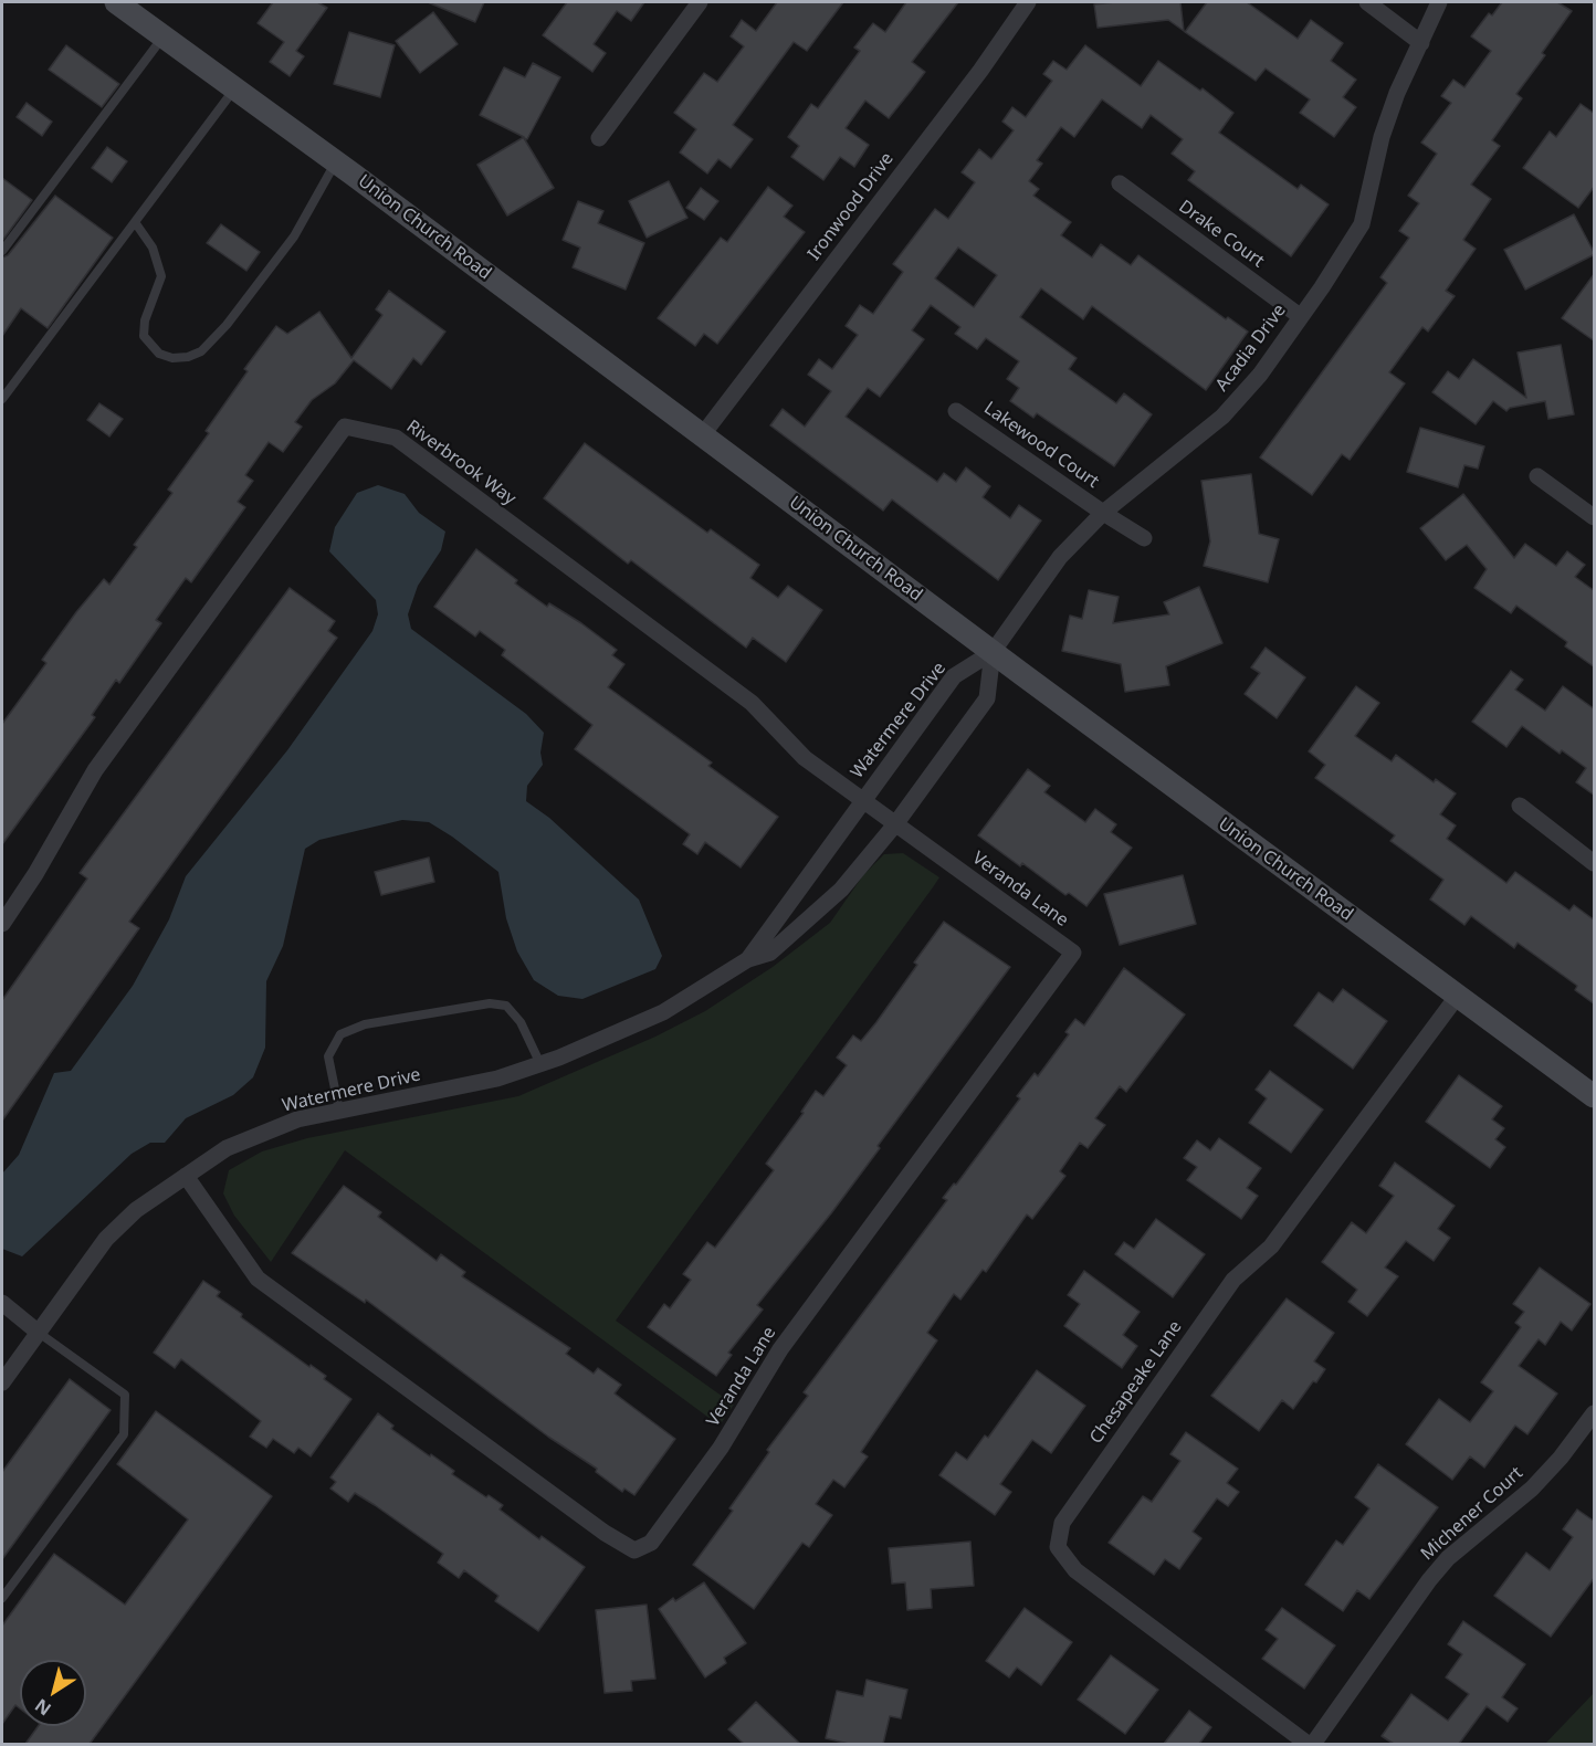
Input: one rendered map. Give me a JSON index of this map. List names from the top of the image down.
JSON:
{
  "streets": {
    "street": [
      "Ironwood Drive",
      "Union Church Road",
      "Drake Court",
      "Acadia Drive",
      "Lakewood Court",
      "Riverbrook Way",
      "Watermere Drive",
      "Veranda Lane",
      "Chesapeake Lane",
      "Michener Court"
    ]
  },
  "crossings": [
    ["Ironwood Drive", "Union Church Road"],
    ["Union Church Road", "Acadia Drive"],
    ["Union Church Road", "Watermere Drive"],
    ["Union Church Road", "Chesapeake Lane"],
    ["Drake Court", "Acadia Drive"],
    ["Acadia Drive", "Lakewood Court"],
    ["Acadia Drive", "Watermere Drive"],
    ["Riverbrook Way", "Watermere Drive"],
    ["Riverbrook Way", "Veranda Lane"],
    ["Watermere Drive", "Veranda Lane"]
  ],
  "north": "bottom left"
}
